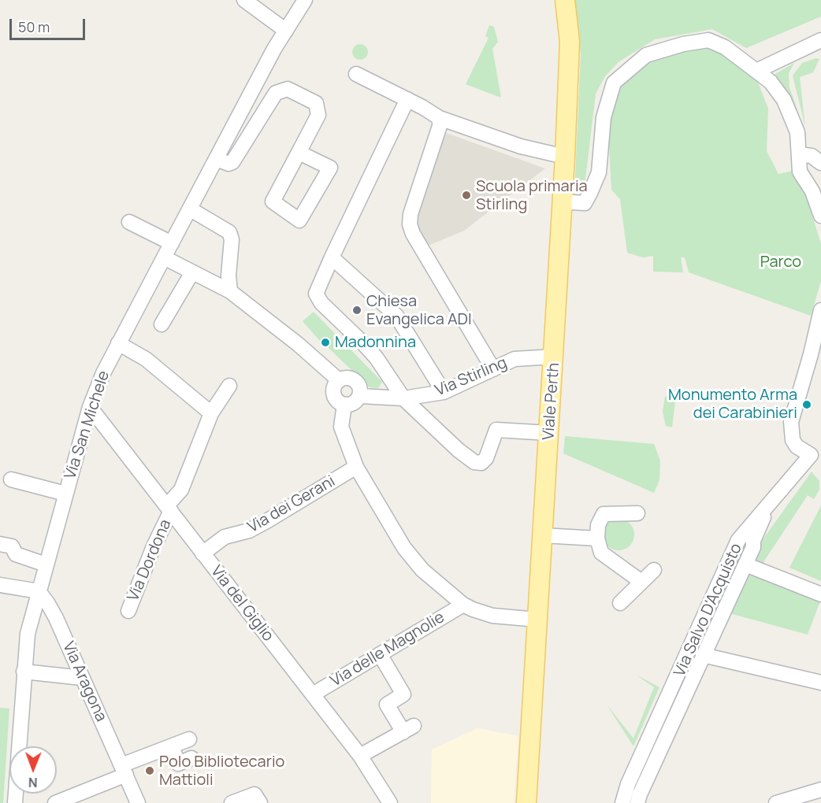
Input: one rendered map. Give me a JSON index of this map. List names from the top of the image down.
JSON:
{
  "streets": {
    "main road": ["Viale Perth"],
    "street": [
      "Via Stirling",
      "Via San Michele",
      "Via dei Gerani",
      "Via Dordona",
      "Via del Giglio",
      "Via Salvo D'Acquisto",
      "Via delle Magnolie",
      "Via Aragona"
    ]
  },
  "crossings": [
    ["Via Stirling", "Viale Perth"],
    ["Via San Michele", "Via del Giglio"],
    ["Via San Michele", "Via Aragona"],
    ["Via dei Gerani", "Via del Giglio"],
    ["Via Dordona", "Via del Giglio"],
    ["Via del Giglio", "Via delle Magnolie"]
  ],
  "parks": ["Parco"],
  "places": [
    "Scuola primaria Stirling",
    "Chiesa Evangelica ADI",
    "Madonnina",
    "Monumento Arma dei Carabinieri",
    "Polo Bibliotecario Mattioli"
  ],
  "scale_bar": "50 m",
  "north": "bottom"
}
